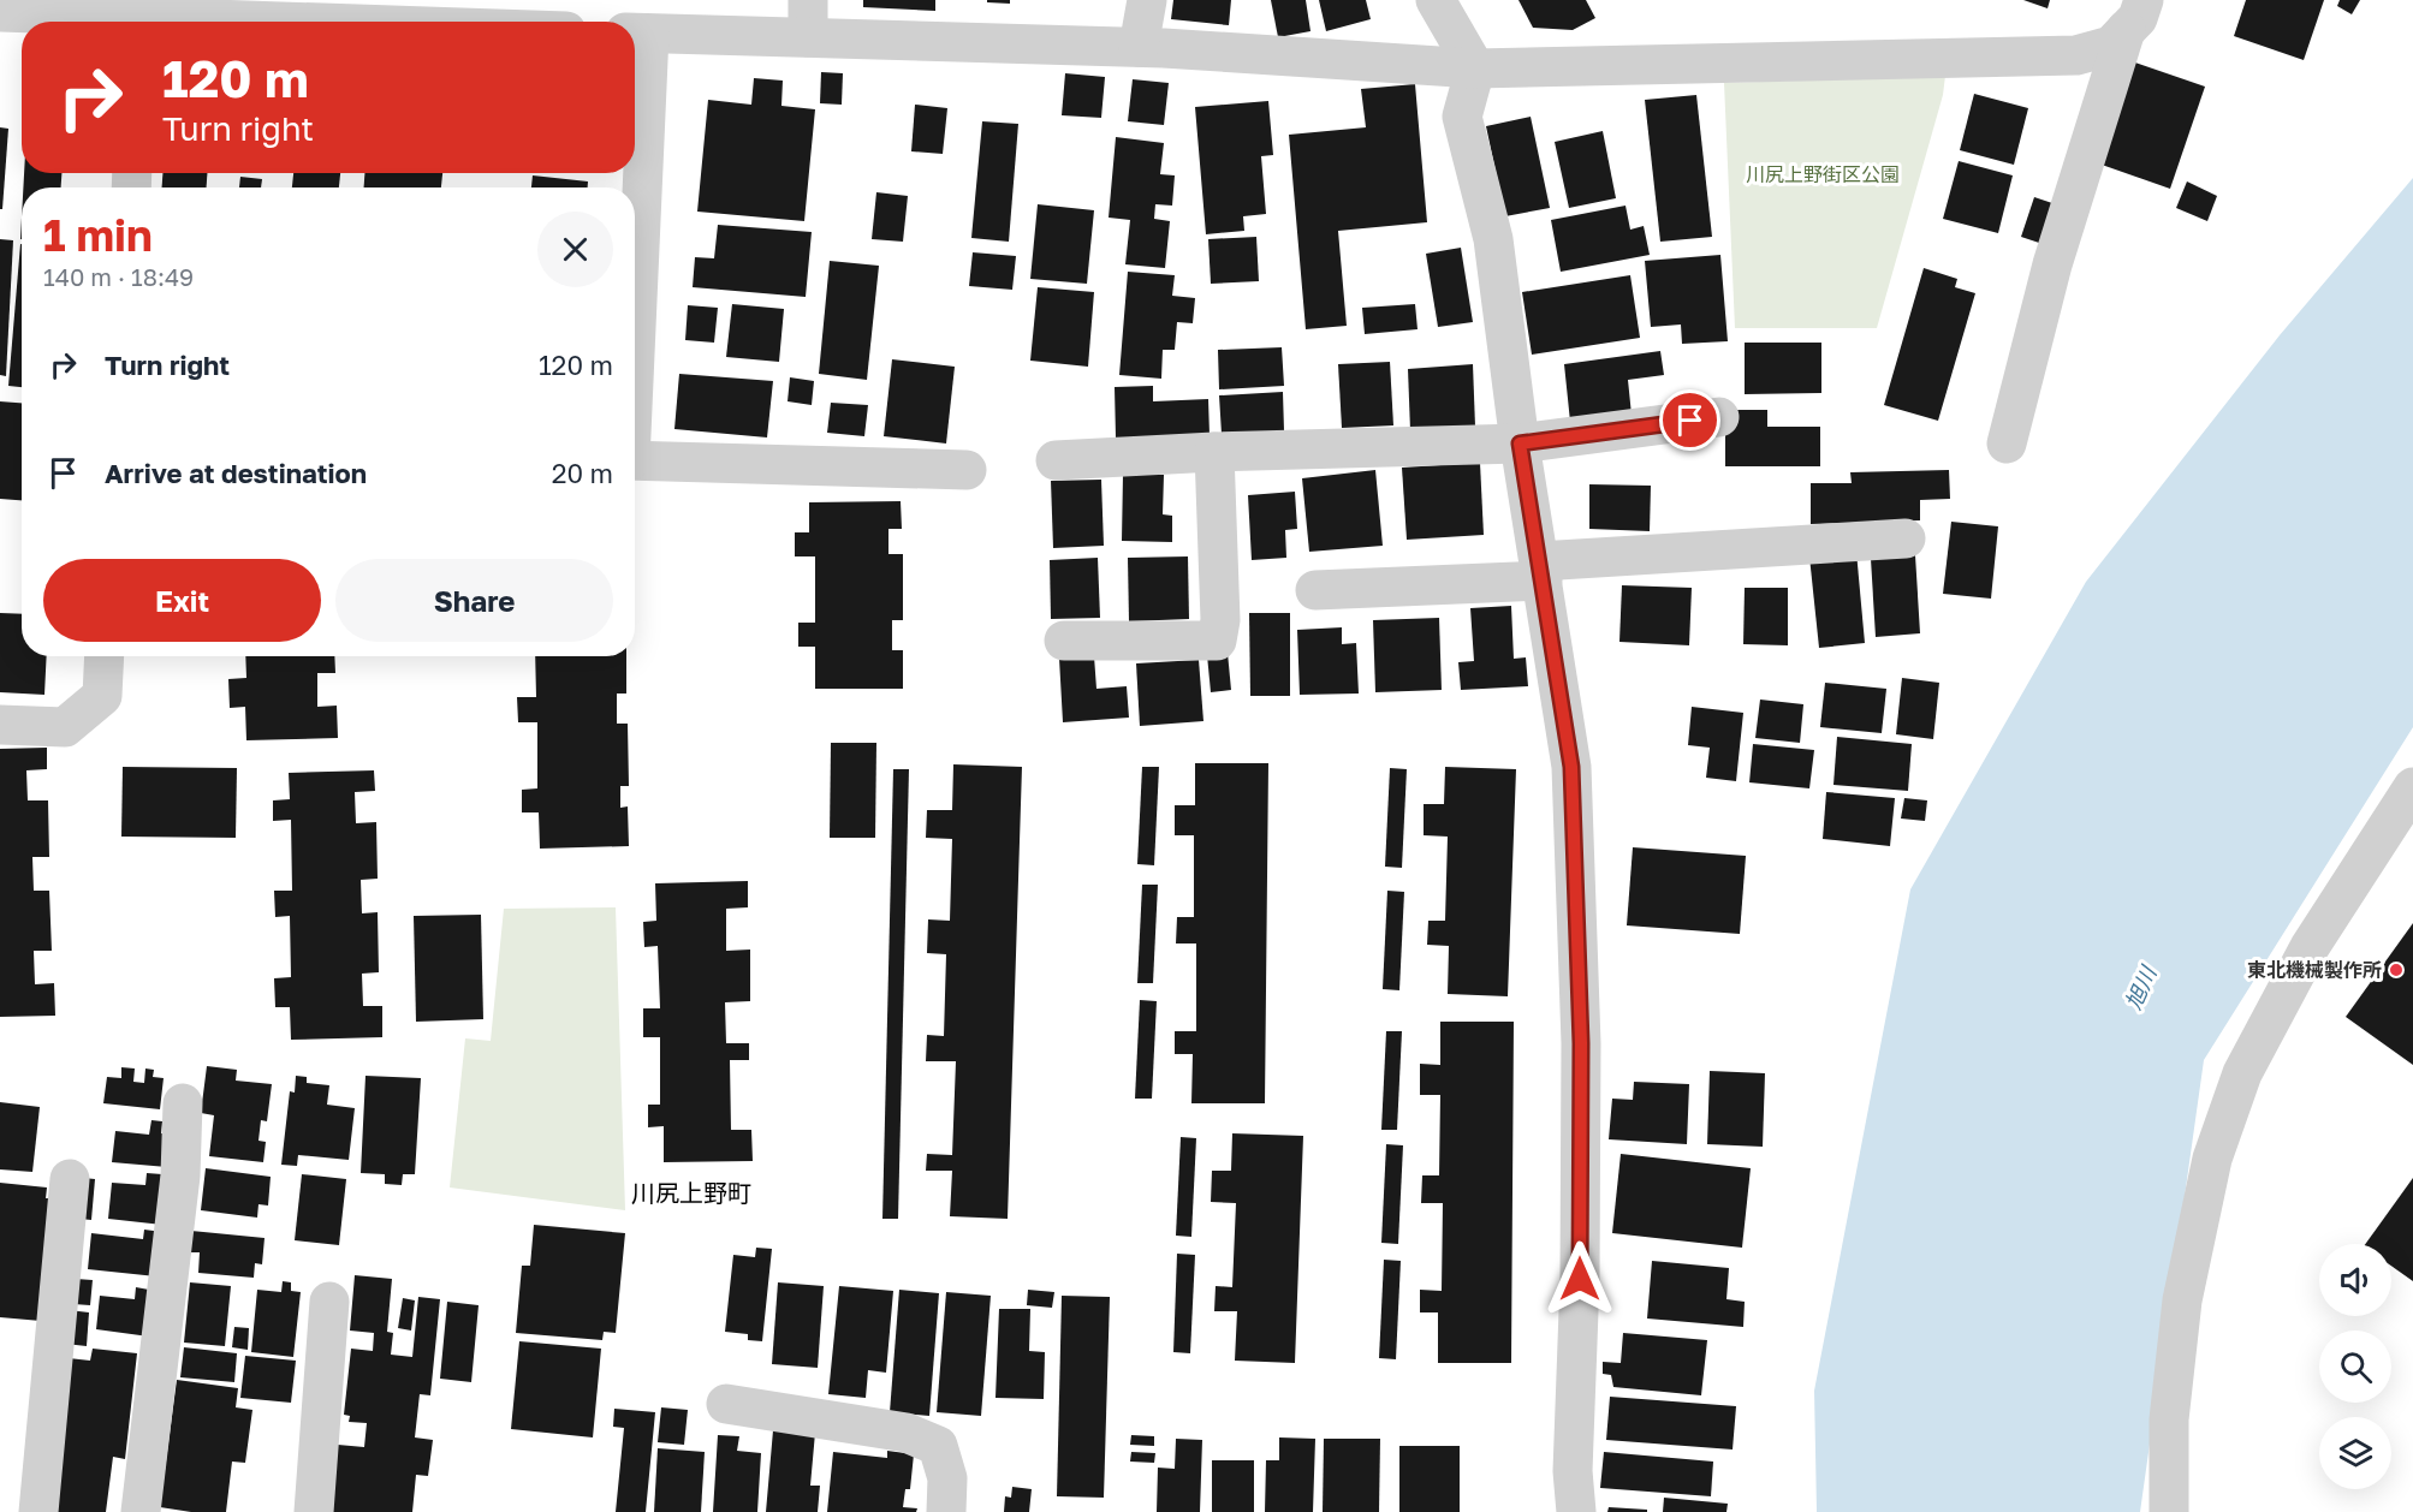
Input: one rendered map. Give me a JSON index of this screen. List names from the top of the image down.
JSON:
{
  "districts": ["川尻上野町"],
  "water": ["旭川"],
  "parks": ["川尻上野街区公園"],
  "places": ["東北機械製作所"],
  "page": {
    "turn": ["120 m", "Turn right"],
    "heading": ["1 min", "140 m · 18:49"],
    "list": [
      {
        "name": "Turn right",
        "value": "120 m"
      },
      {
        "name": "Arrive at destination",
        "value": "20 m"
      }
    ],
    "buttons": ["Exit", "Share"]
  }
}
